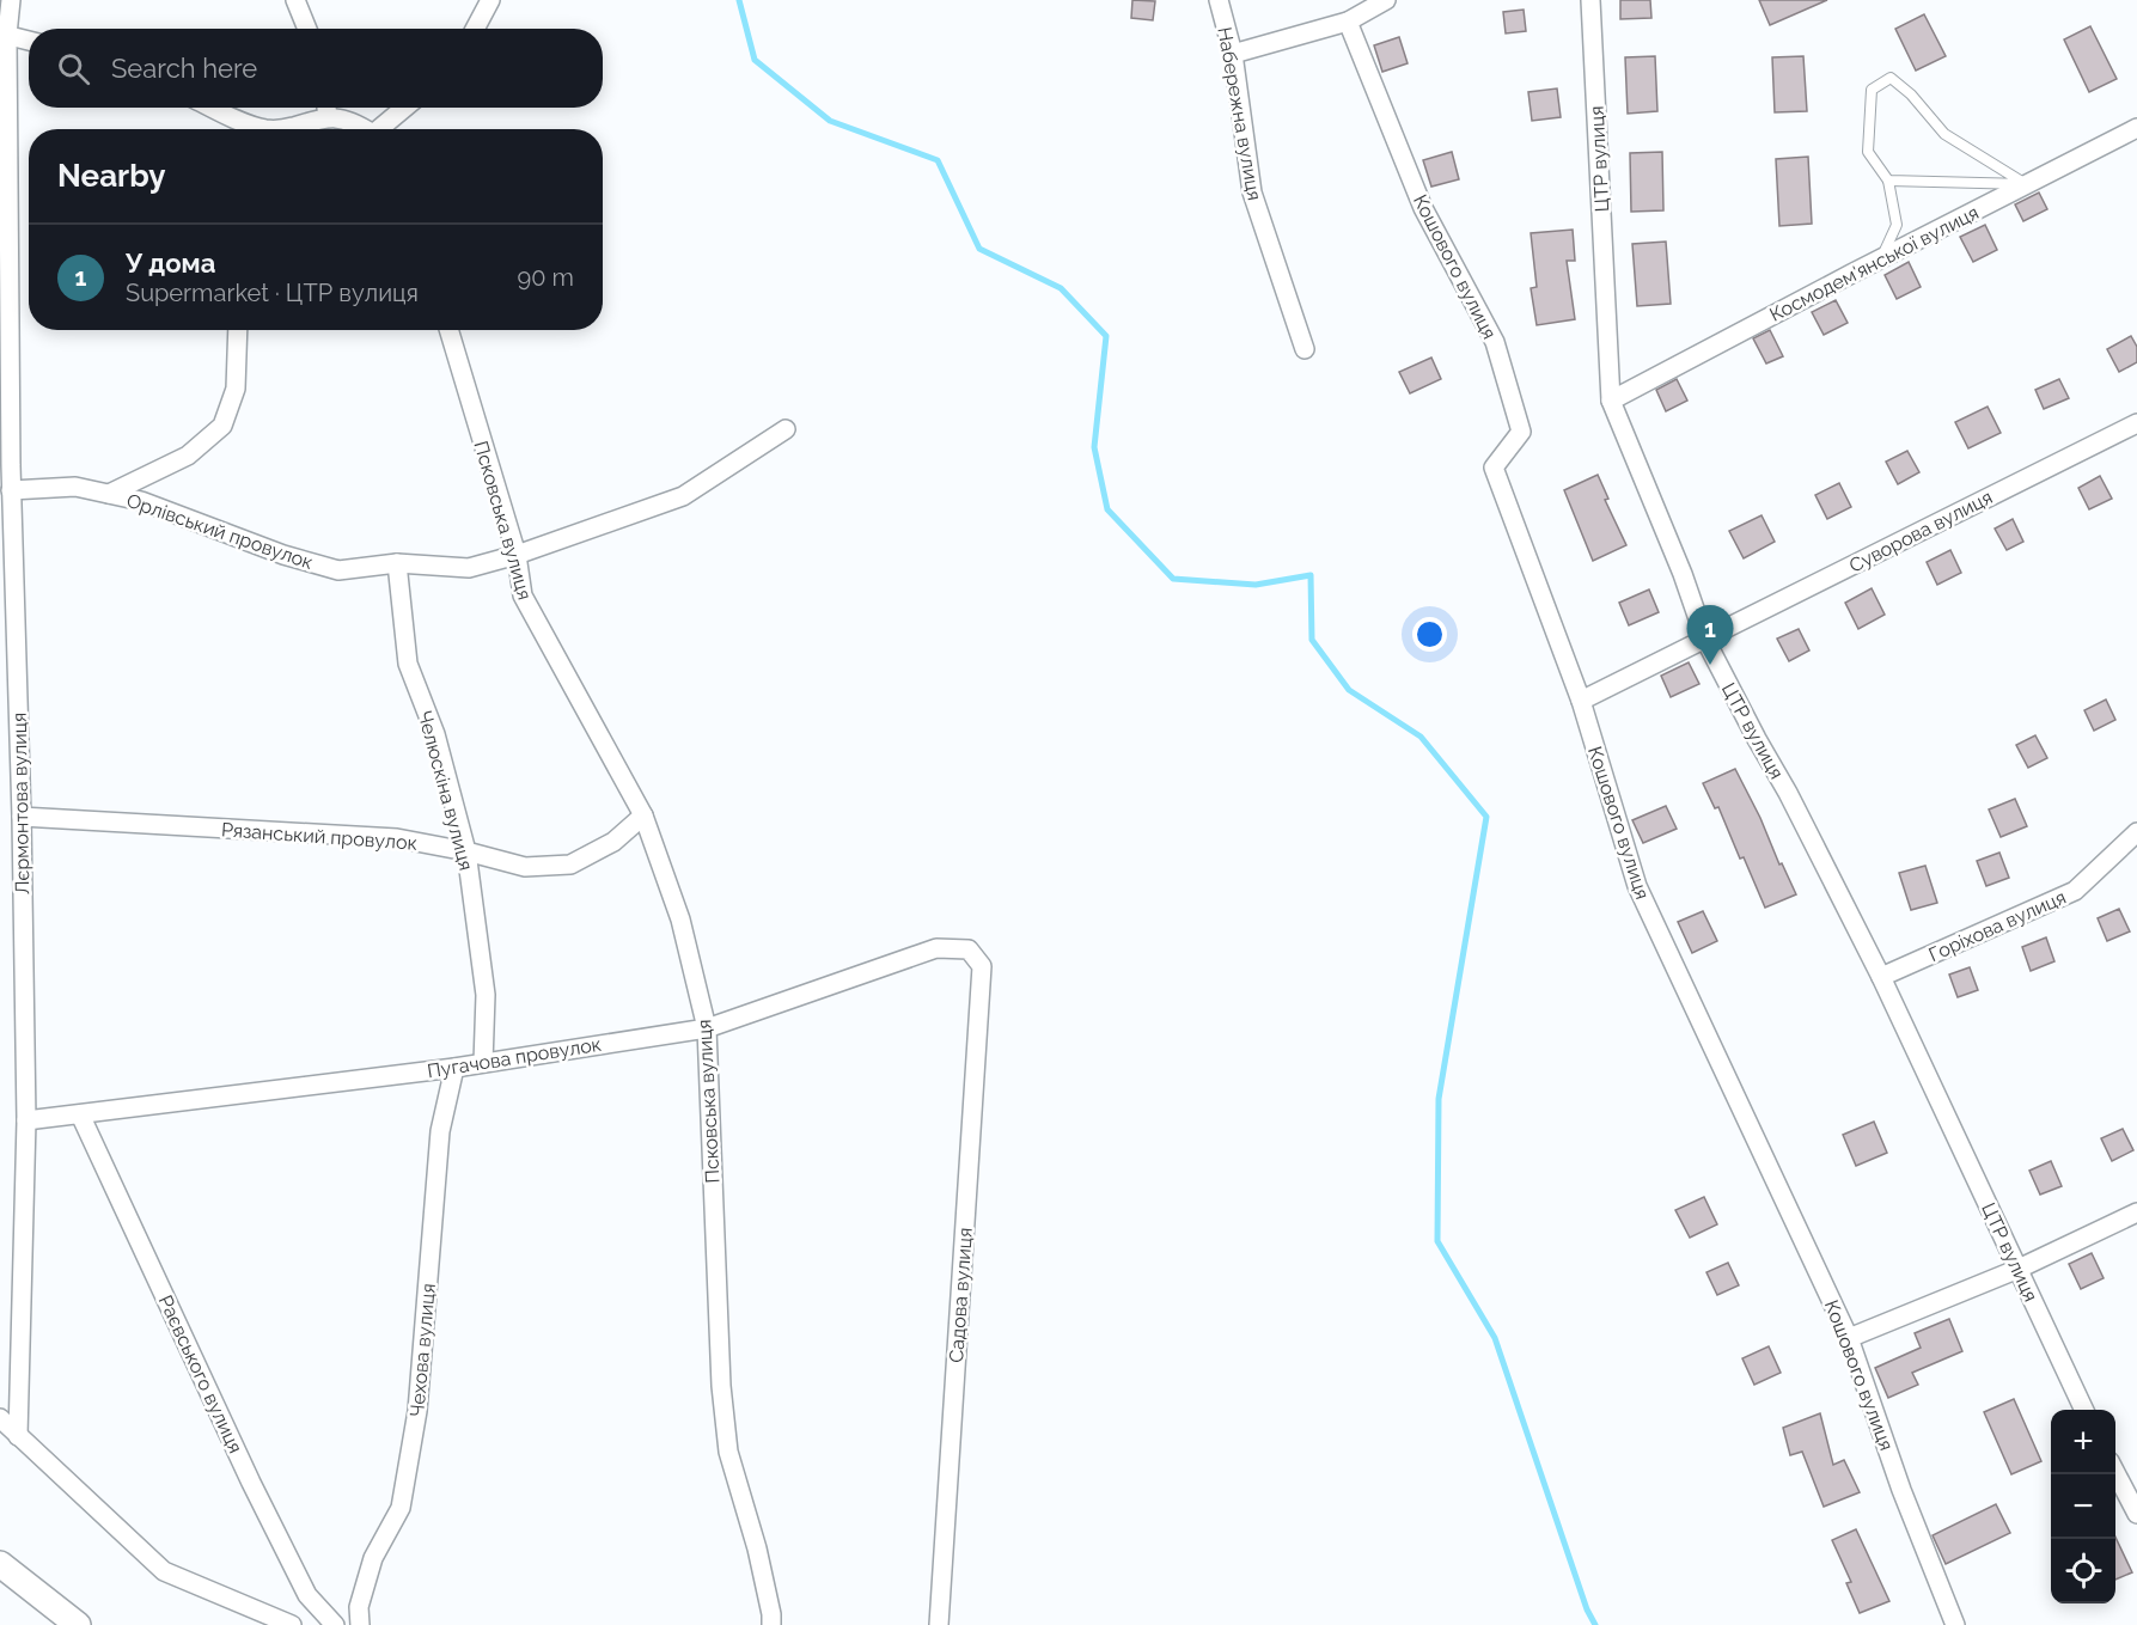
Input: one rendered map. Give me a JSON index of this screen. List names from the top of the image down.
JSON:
{
  "streets": {
    "street": [
      "Набережна вулиця",
      "ЦТР вулиця",
      "Космодем'янської вулиця",
      "Кошового вулиця",
      "Псковська вулиця",
      "Орлівський провулок",
      "Суворова вулиця",
      "Челюскіна вулиця",
      "Лєрмонтова вулиця",
      "Рязанський провулок",
      "Горіхова вулиця",
      "Пугачова провулок",
      "Садова вулиця",
      "Чехова вулиця",
      "Раєвського вулиця"
    ]
  },
  "crossings": [
    ["ЦТР вулиця", "Космодем'янської вулиця"],
    ["ЦТР вулиця", "Суворова вулиця"],
    ["ЦТР вулиця", "Горіхова вулиця"],
    ["Кошового вулиця", "Суворова вулиця"],
    ["Псковська вулиця", "Орлівський провулок"],
    ["Псковська вулиця", "Рязанський провулок"],
    ["Псковська вулиця", "Пугачова провулок"],
    ["Орлівський провулок", "Челюскіна вулиця"],
    ["Орлівський провулок", "Лєрмонтова вулиця"],
    ["Челюскіна вулиця", "Рязанський провулок"],
    ["Челюскіна вулиця", "Пугачова провулок"],
    ["Лєрмонтова вулиця", "Рязанський провулок"],
    ["Лєрмонтова вулиця", "Пугачова провулок"],
    ["Пугачова провулок", "Садова вулиця"],
    ["Пугачова провулок", "Чехова вулиця"],
    ["Пугачова провулок", "Раєвського вулиця"]
  ],
  "page": {
    "search": "Search here",
    "heading": "Nearby",
    "list": [
      {
        "mark": "1",
        "name": "У дома",
        "note": "Supermarket · ЦТР вулиця",
        "value": "90 m"
      }
    ],
    "pins": "1",
    "map_buttons": ["+", "−"]
  }
}
